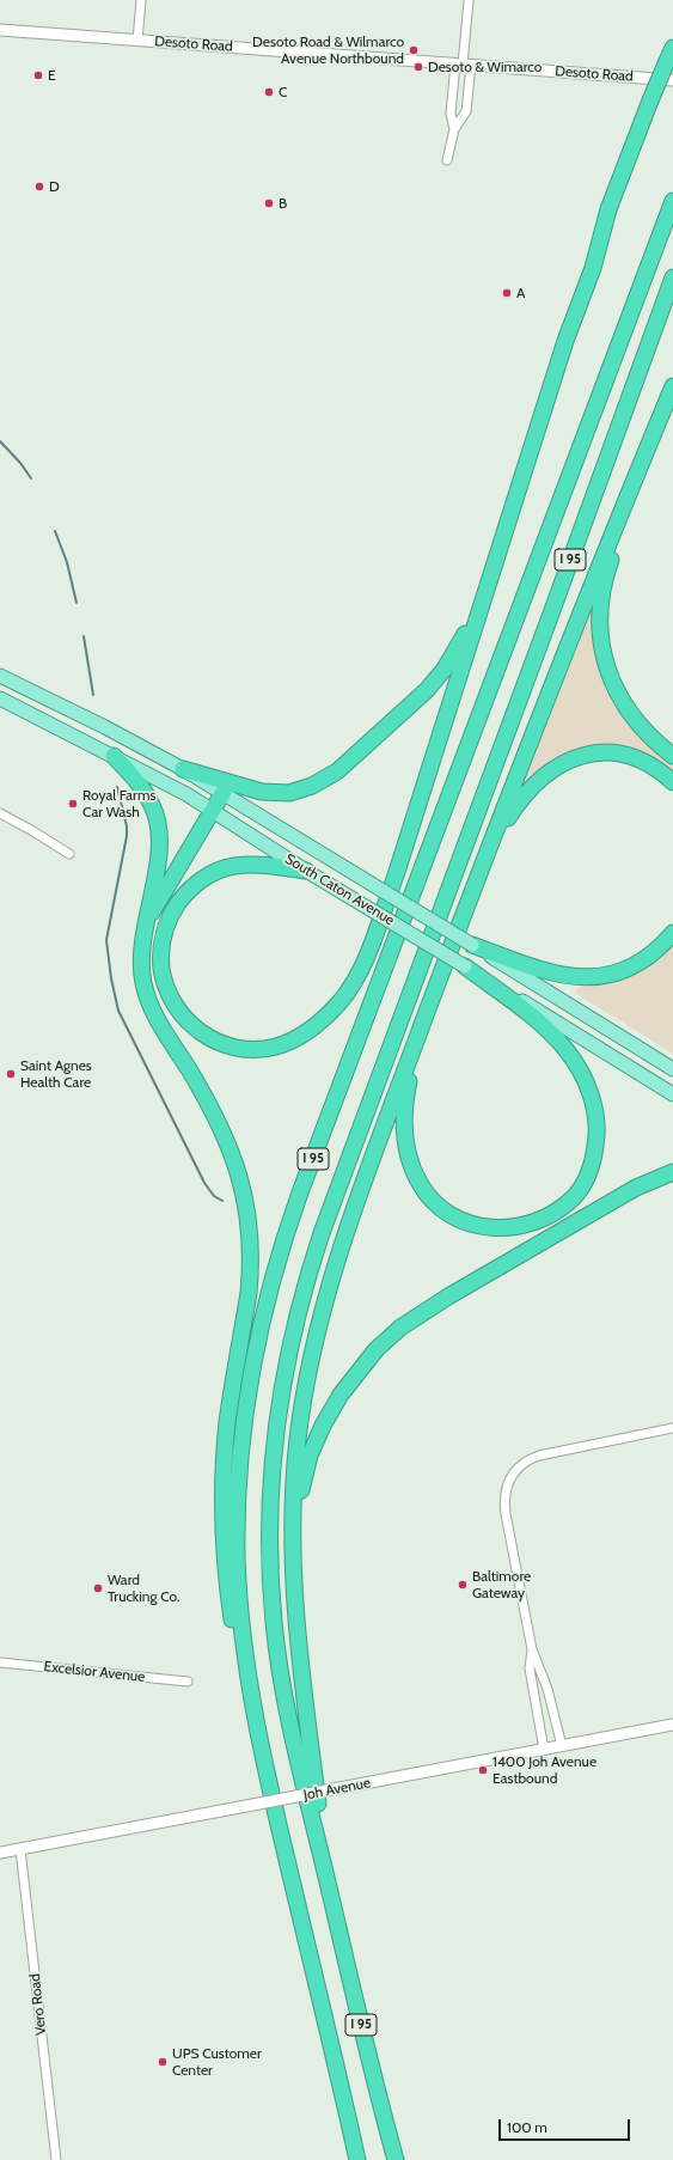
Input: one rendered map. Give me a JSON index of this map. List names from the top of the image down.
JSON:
{
  "streets": {
    "highway": ["I 95"],
    "main road": ["South Caton Avenue"],
    "street": [
      "Desoto Road",
      "Excelsior Avenue",
      "Joh Avenue",
      "Vero Road"
    ]
  },
  "crossings": [
    ["Joh Avenue", "Vero Road"]
  ],
  "places": [
    "Desoto Road & Wilmarco Avenue Northbound",
    "Desoto & Wimarco",
    "E",
    "C",
    "D",
    "B",
    "A",
    "Royal Farms Car Wash",
    "Saint Agnes Health Care",
    "Baltimore Gateway",
    "Ward Trucking Co.",
    "1400 Joh Avenue Eastbound",
    "UPS Customer Center"
  ],
  "scale_bar": "100 m"
}
